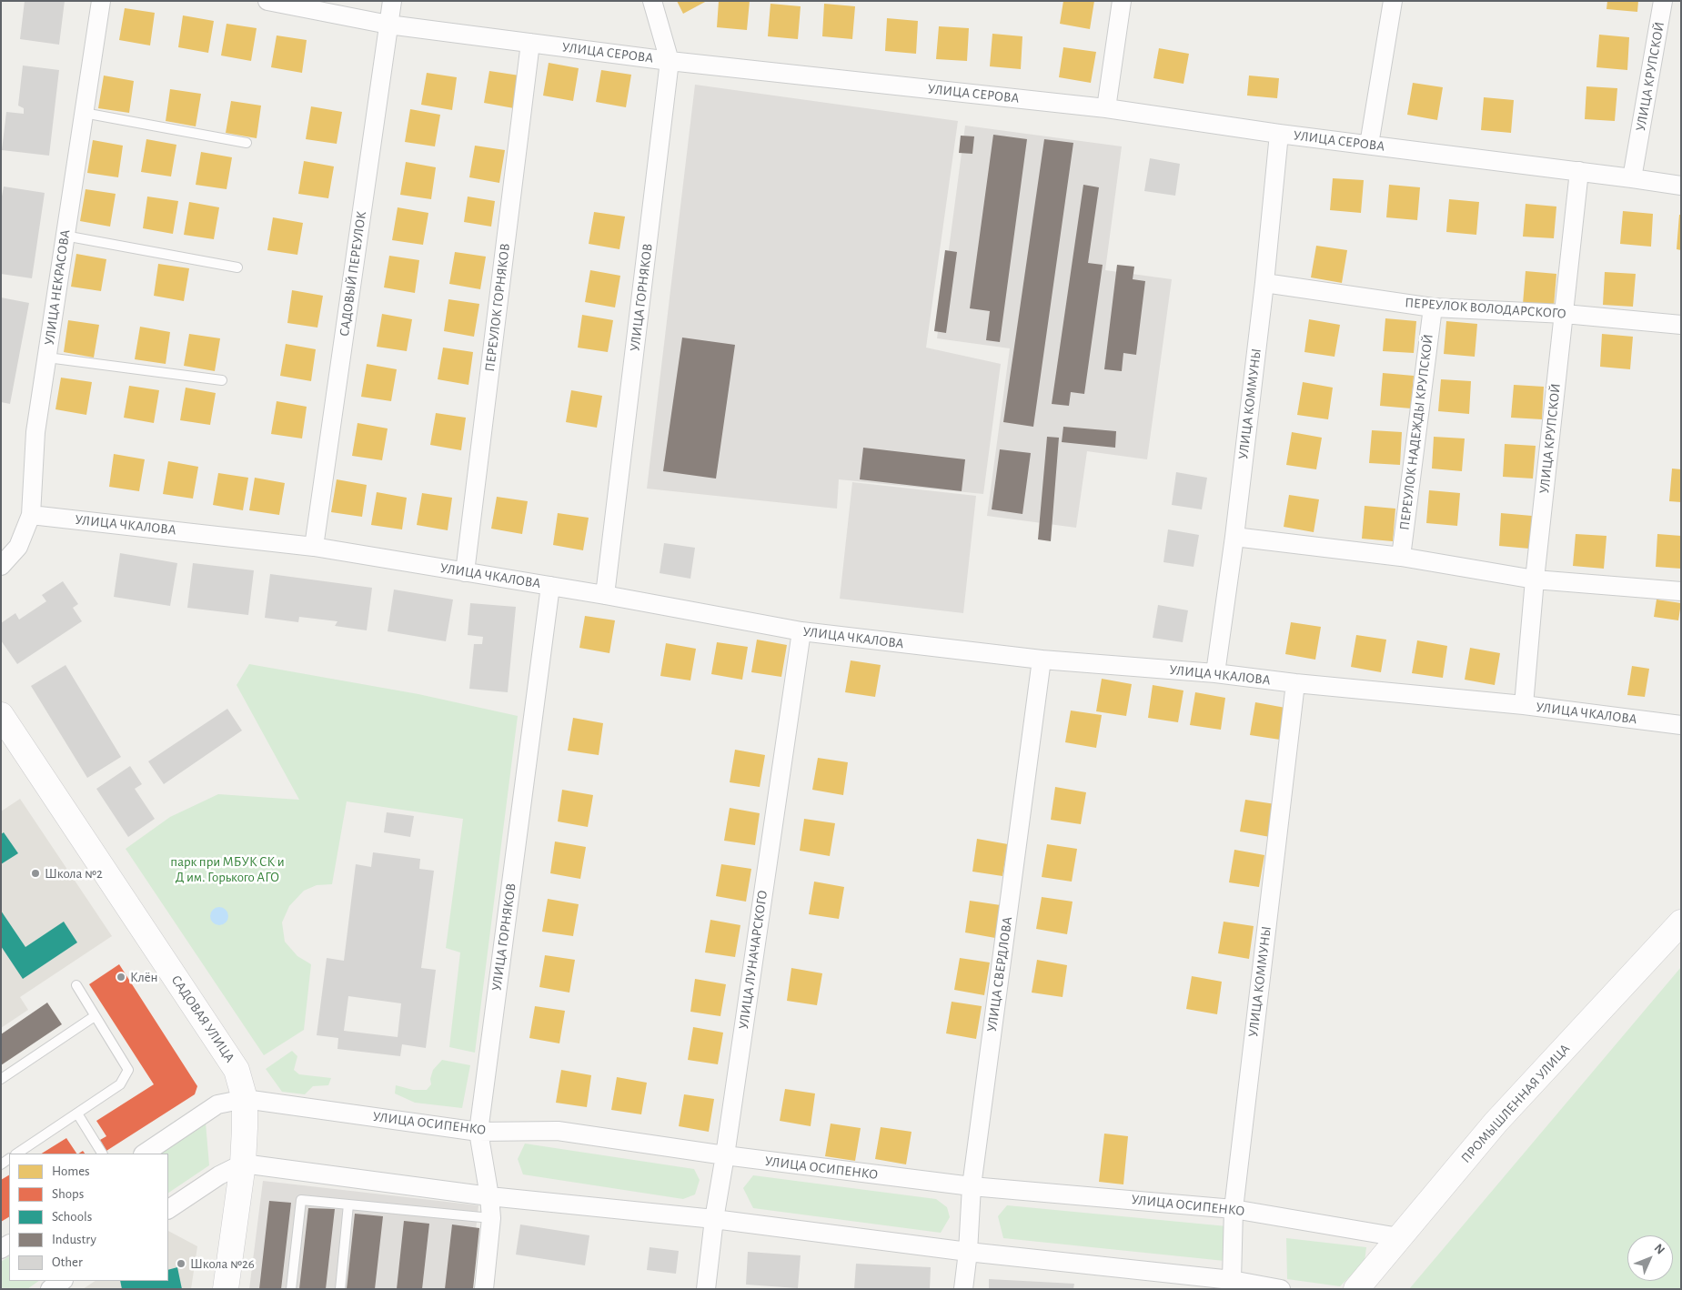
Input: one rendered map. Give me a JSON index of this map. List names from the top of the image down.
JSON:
{
  "streets": {
    "street": [
      "УЛИЦА СЕРОВА",
      "УЛИЦА КРУПСКОЙ",
      "САДОВЫЙ ПЕРЕУЛОК",
      "УЛИЦА НЕКРАСОВА",
      "УЛИЦА ГОРНЯКОВ",
      "ПЕРЕУЛОК ГОРНЯКОВ",
      "ПЕРЕУЛОК ВОЛОДАРСКОГО",
      "УЛИЦА КОММУНЫ",
      "ПЕРЕУЛОК НАДЕЖДЫ КРУПСКОЙ",
      "УЛИЦА ЧКАЛОВА",
      "УЛИЦА ЛУНАЧАРСКОГО",
      "УЛИЦА СВЕРДЛОВА",
      "САДОВАЯ УЛИЦА",
      "ПРОМЫШЛЕННАЯ УЛИЦА",
      "УЛИЦА ОСИПЕНКО"
    ]
  },
  "crossings": [
    ["УЛИЦА СЕРОВА", "УЛИЦА КРУПСКОЙ"],
    ["УЛИЦА СЕРОВА", "САДОВЫЙ ПЕРЕУЛОК"],
    ["УЛИЦА СЕРОВА", "УЛИЦА ГОРНЯКОВ"],
    ["УЛИЦА СЕРОВА", "ПЕРЕУЛОК ГОРНЯКОВ"],
    ["УЛИЦА СЕРОВА", "УЛИЦА КОММУНЫ"],
    ["УЛИЦА КРУПСКОЙ", "ПЕРЕУЛОК ВОЛОДАРСКОГО"],
    ["УЛИЦА КРУПСКОЙ", "УЛИЦА ЧКАЛОВА"],
    ["САДОВЫЙ ПЕРЕУЛОК", "УЛИЦА ЧКАЛОВА"],
    ["УЛИЦА НЕКРАСОВА", "УЛИЦА ЧКАЛОВА"],
    ["УЛИЦА ГОРНЯКОВ", "УЛИЦА ЧКАЛОВА"],
    ["УЛИЦА ГОРНЯКОВ", "УЛИЦА ОСИПЕНКО"],
    ["ПЕРЕУЛОК ГОРНЯКОВ", "УЛИЦА ЧКАЛОВА"],
    ["ПЕРЕУЛОК ВОЛОДАРСКОГО", "УЛИЦА КОММУНЫ"],
    ["ПЕРЕУЛОК ВОЛОДАРСКОГО", "ПЕРЕУЛОК НАДЕЖДЫ КРУПСКОЙ"],
    ["УЛИЦА КОММУНЫ", "УЛИЦА ЧКАЛОВА"],
    ["УЛИЦА КОММУНЫ", "УЛИЦА ОСИПЕНКО"],
    ["УЛИЦА ЧКАЛОВА", "УЛИЦА ЛУНАЧАРСКОГО"],
    ["УЛИЦА ЧКАЛОВА", "УЛИЦА СВЕРДЛОВА"],
    ["УЛИЦА ЛУНАЧАРСКОГО", "УЛИЦА ОСИПЕНКО"],
    ["УЛИЦА СВЕРДЛОВА", "УЛИЦА ОСИПЕНКО"],
    ["САДОВАЯ УЛИЦА", "УЛИЦА ОСИПЕНКО"],
    ["ПРОМЫШЛЕННАЯ УЛИЦА", "УЛИЦА ОСИПЕНКО"]
  ],
  "parks": ["парк при МБУК СК и Д им. Горького АГО"],
  "places": ["Школа №2", "Клён", "Школа №26"],
  "legend": [
    "Homes",
    "Shops",
    "Schools",
    "Industry",
    "Other"
  ],
  "north": "top right"
}
